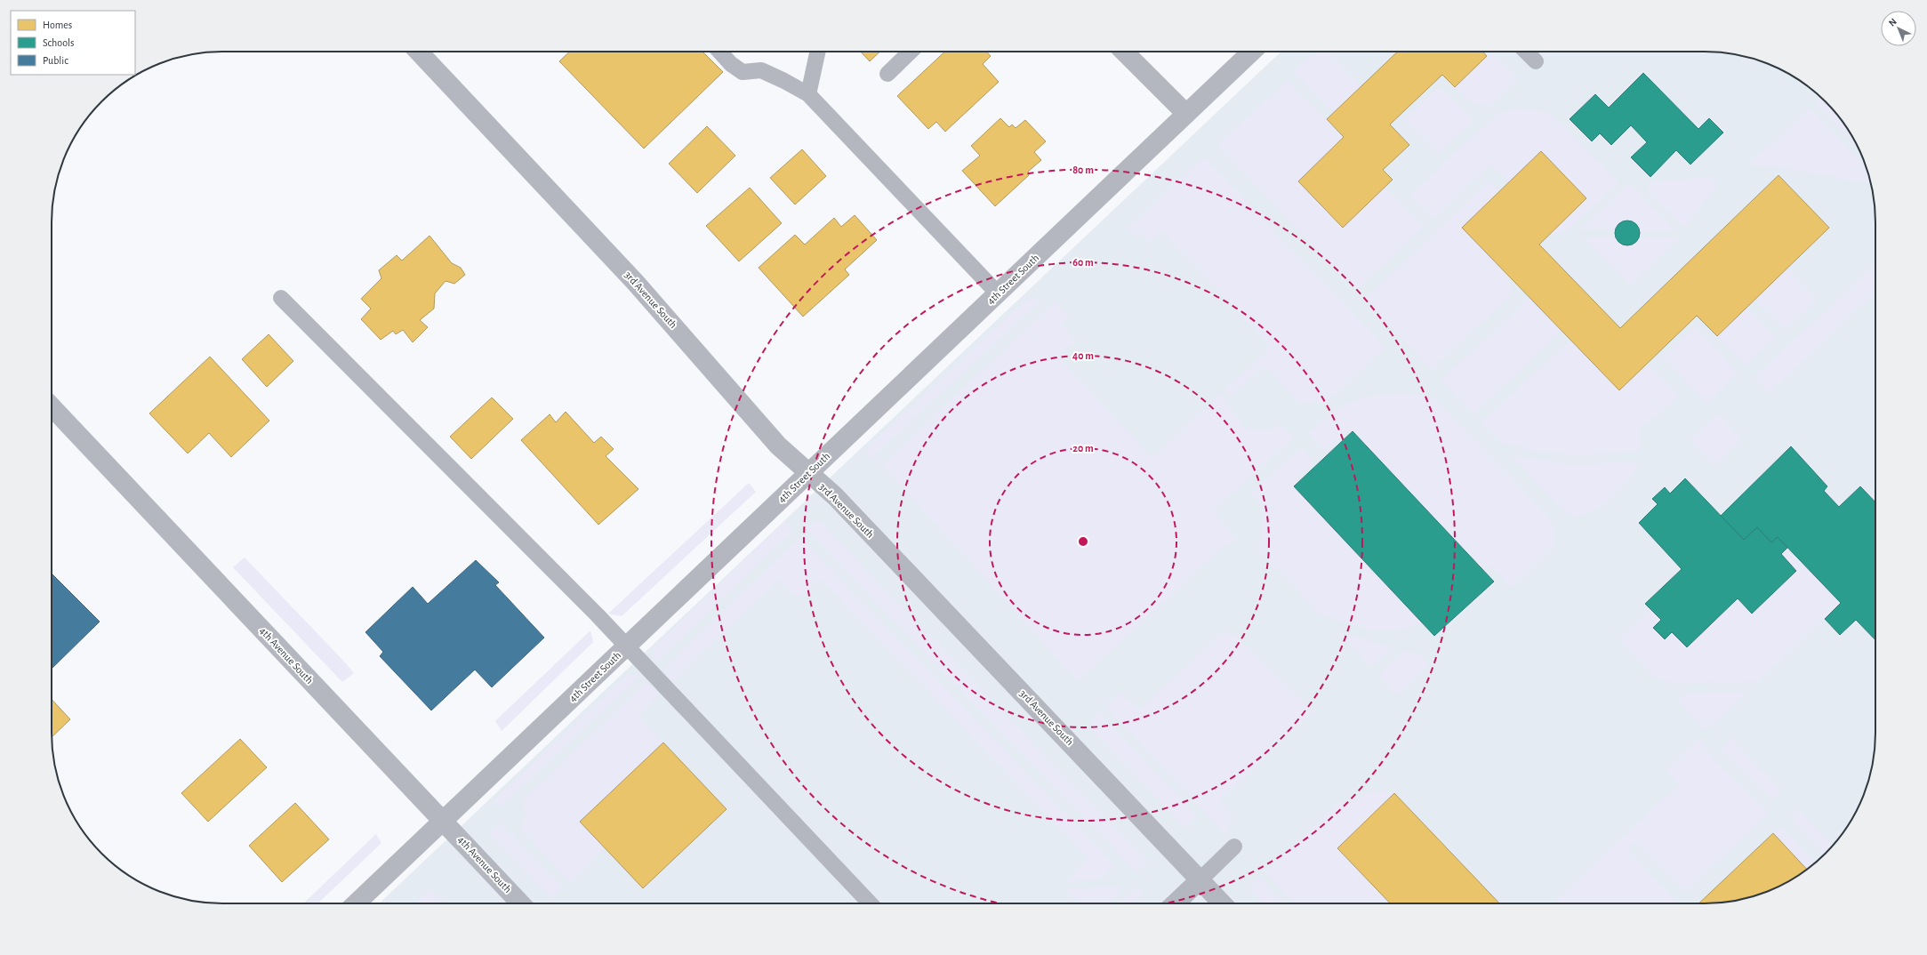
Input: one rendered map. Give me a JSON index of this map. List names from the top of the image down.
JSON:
{
  "streets": {
    "street": ["4th Street South", "3rd Avenue South", "4th Avenue South"]
  },
  "crossings": [
    ["4th Street South", "3rd Avenue South"],
    ["4th Street South", "4th Avenue South"]
  ],
  "legend": ["Homes", "Schools", "Public"],
  "north": "top left",
  "rings": [
    "80 m",
    "60 m",
    "40 m",
    "20 m"
  ]
}
